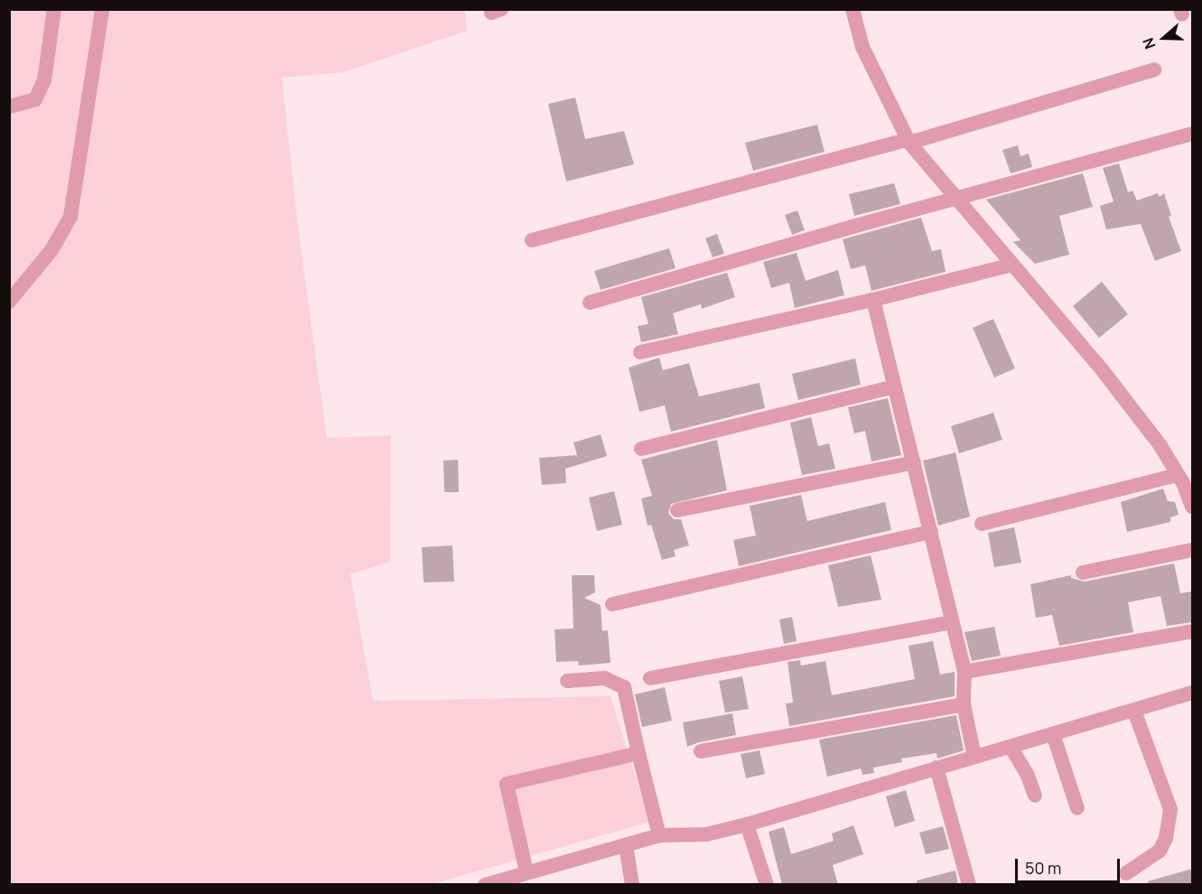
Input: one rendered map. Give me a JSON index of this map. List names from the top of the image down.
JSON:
{
  "scale_bar": "50 m",
  "north": "left"
}
